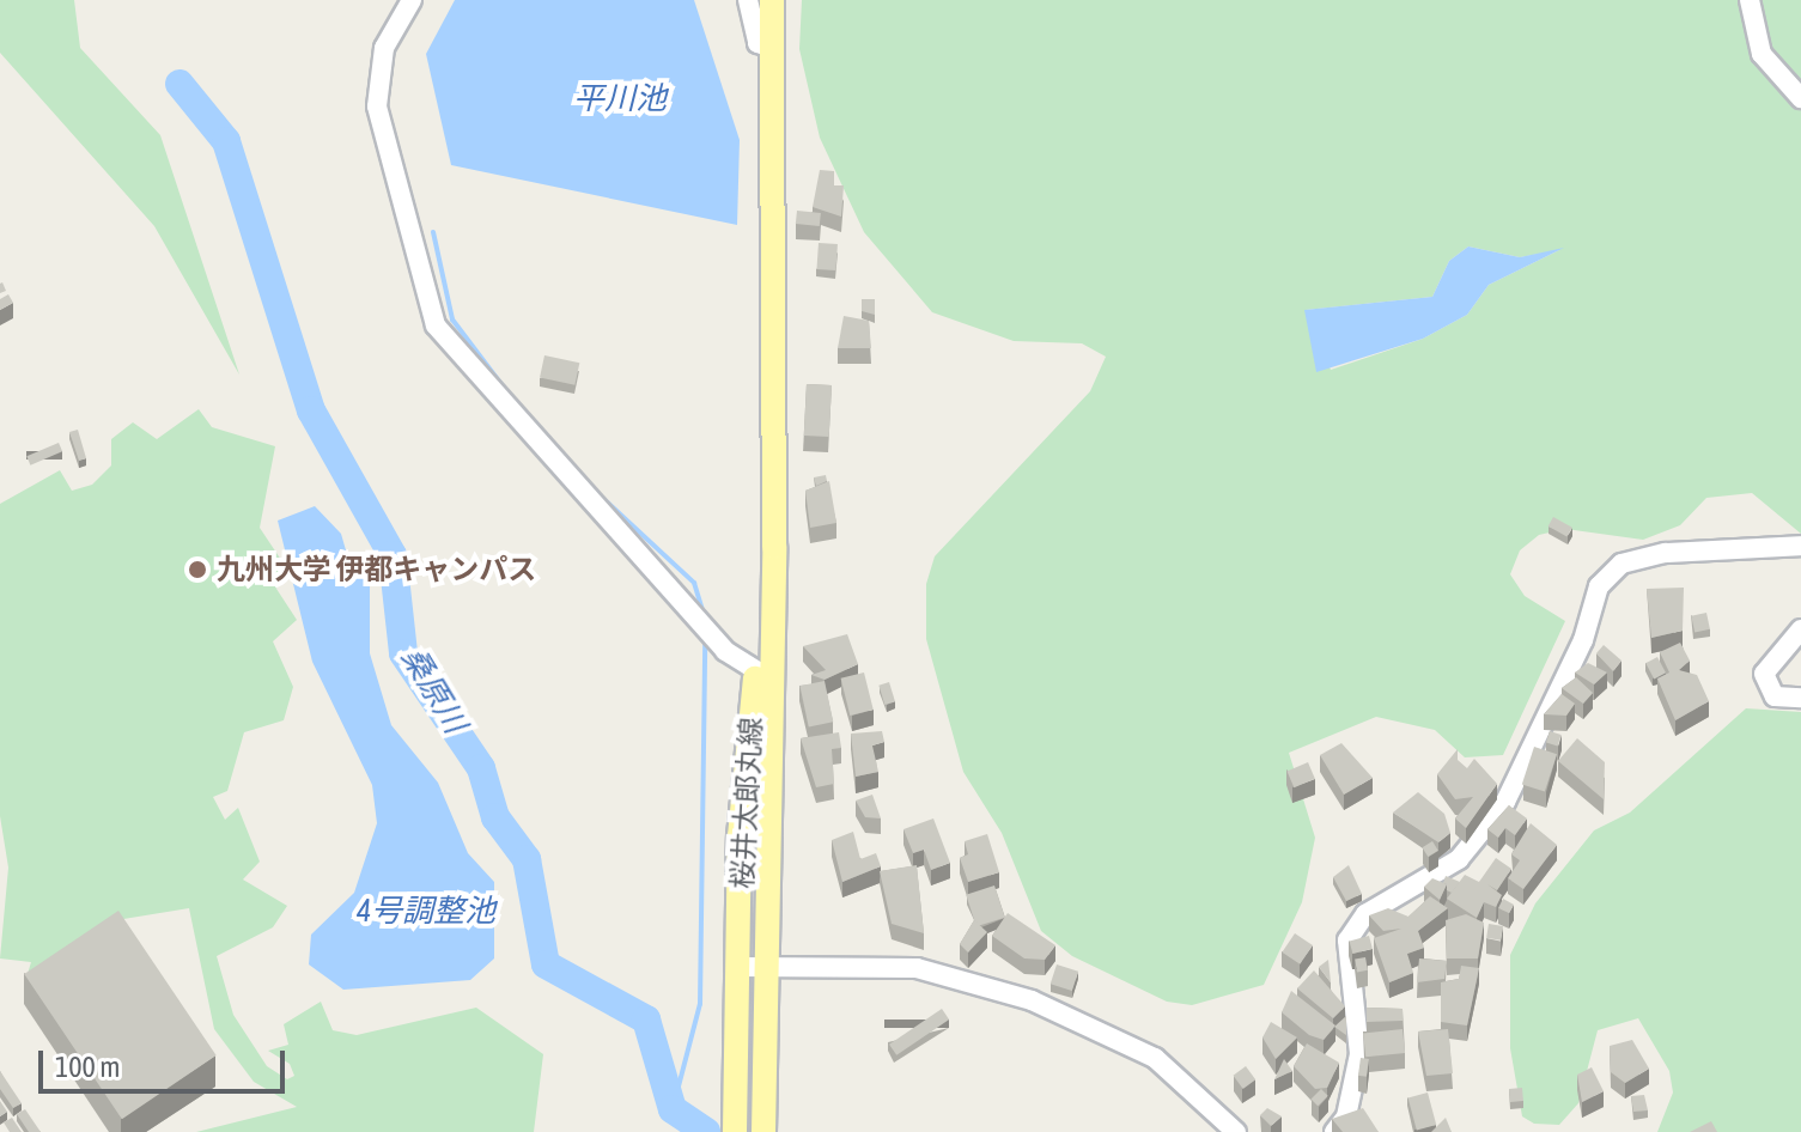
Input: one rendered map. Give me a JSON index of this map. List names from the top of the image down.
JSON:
{
  "streets": {
    "main road": ["桜井太郎丸線"]
  },
  "water": ["平川池", "桑原川", "4号調整池"],
  "places": ["九州大学 伊都キャンパス"],
  "scale_bar": "100 m"
}
